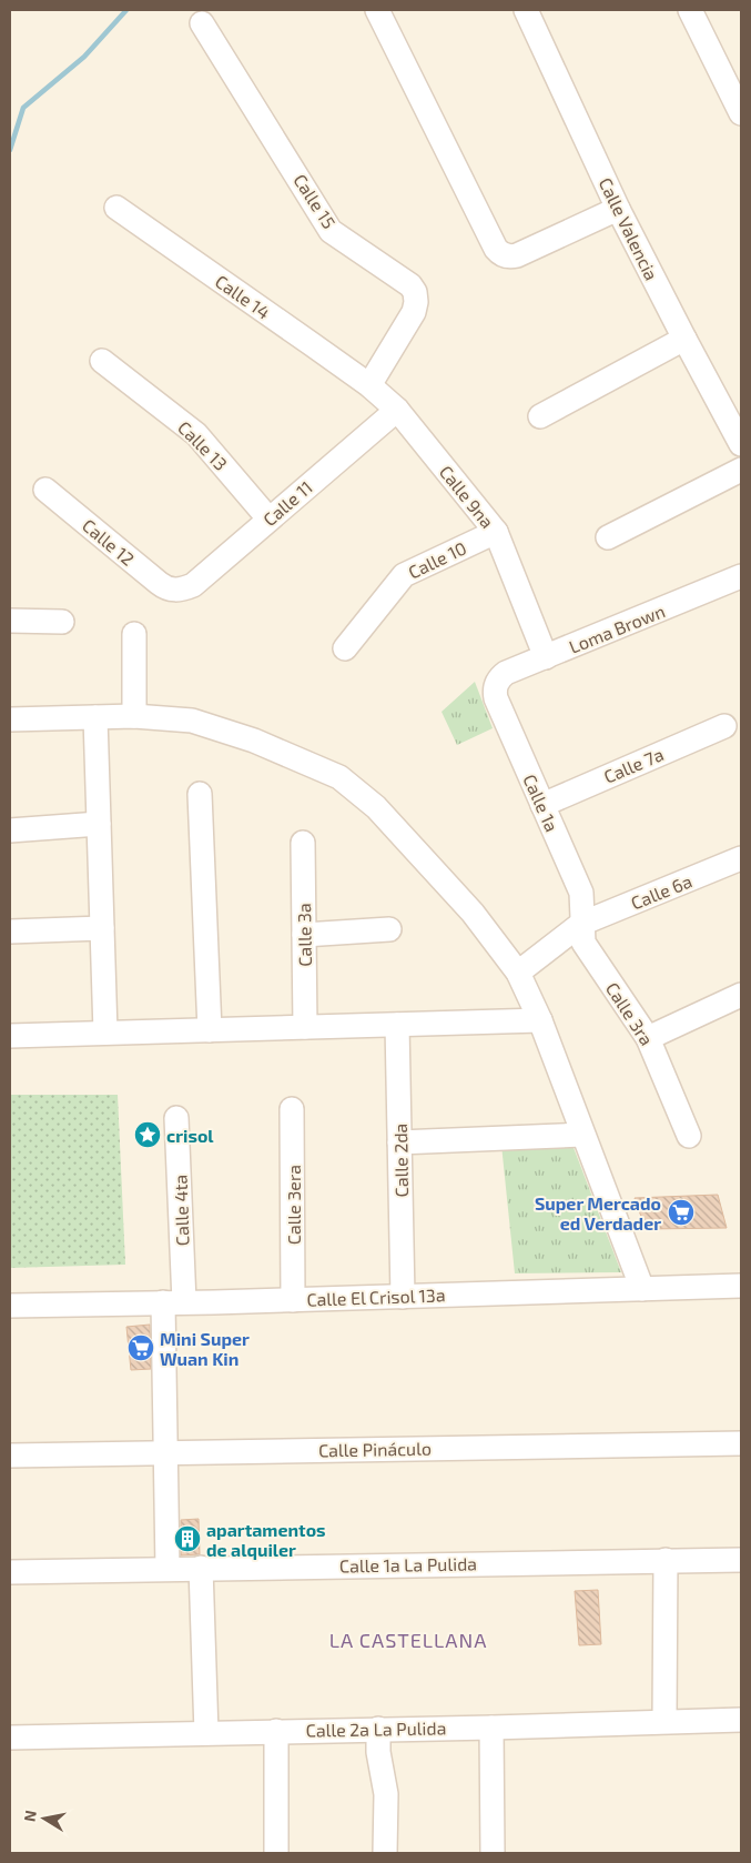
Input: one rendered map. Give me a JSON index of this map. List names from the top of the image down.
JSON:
{
  "streets": {
    "street": [
      "Calle 15",
      "Calle Valencia",
      "Calle 14",
      "Calle 13",
      "Calle 9na",
      "Calle 11",
      "Calle 12",
      "Calle 10",
      "Loma Brown",
      "Calle 7a",
      "Calle 1a",
      "Calle 6a",
      "Calle 3a",
      "Calle 3ra",
      "Calle 2da",
      "Calle 3era",
      "Calle 4ta",
      "Calle El Crisol 13a",
      "Calle Pináculo",
      "Calle 1a La Pulida",
      "Calle 2a La Pulida"
    ]
  },
  "crossings": [
    ["Calle 15", "Calle 14"],
    ["Calle 15", "Calle 9na"],
    ["Calle 14", "Calle 9na"],
    ["Calle 13", "Calle 11"],
    ["Calle 9na", "Calle 11"],
    ["Calle 9na", "Calle 10"],
    ["Calle 9na", "Loma Brown"],
    ["Calle 11", "Calle 12"],
    ["Loma Brown", "Calle 1a"],
    ["Calle 7a", "Calle 1a"],
    ["Calle 1a", "Calle 6a"],
    ["Calle 1a", "Calle 3ra"],
    ["Calle 6a", "Calle 3ra"],
    ["Calle 2da", "Calle El Crisol 13a"],
    ["Calle 3era", "Calle El Crisol 13a"],
    ["Calle 4ta", "Calle El Crisol 13a"],
    ["Calle 4ta", "Calle Pináculo"],
    ["Calle 4ta", "Calle 1a La Pulida"]
  ],
  "districts": ["LA CASTELLANA"],
  "places": {
    "place": ["crisol"],
    "supermarket": ["Super Mercado ed Verdader", "Mini Super Wuan Kin"],
    "building": ["apartamentos de alquiler"]
  },
  "north": "left"
}
